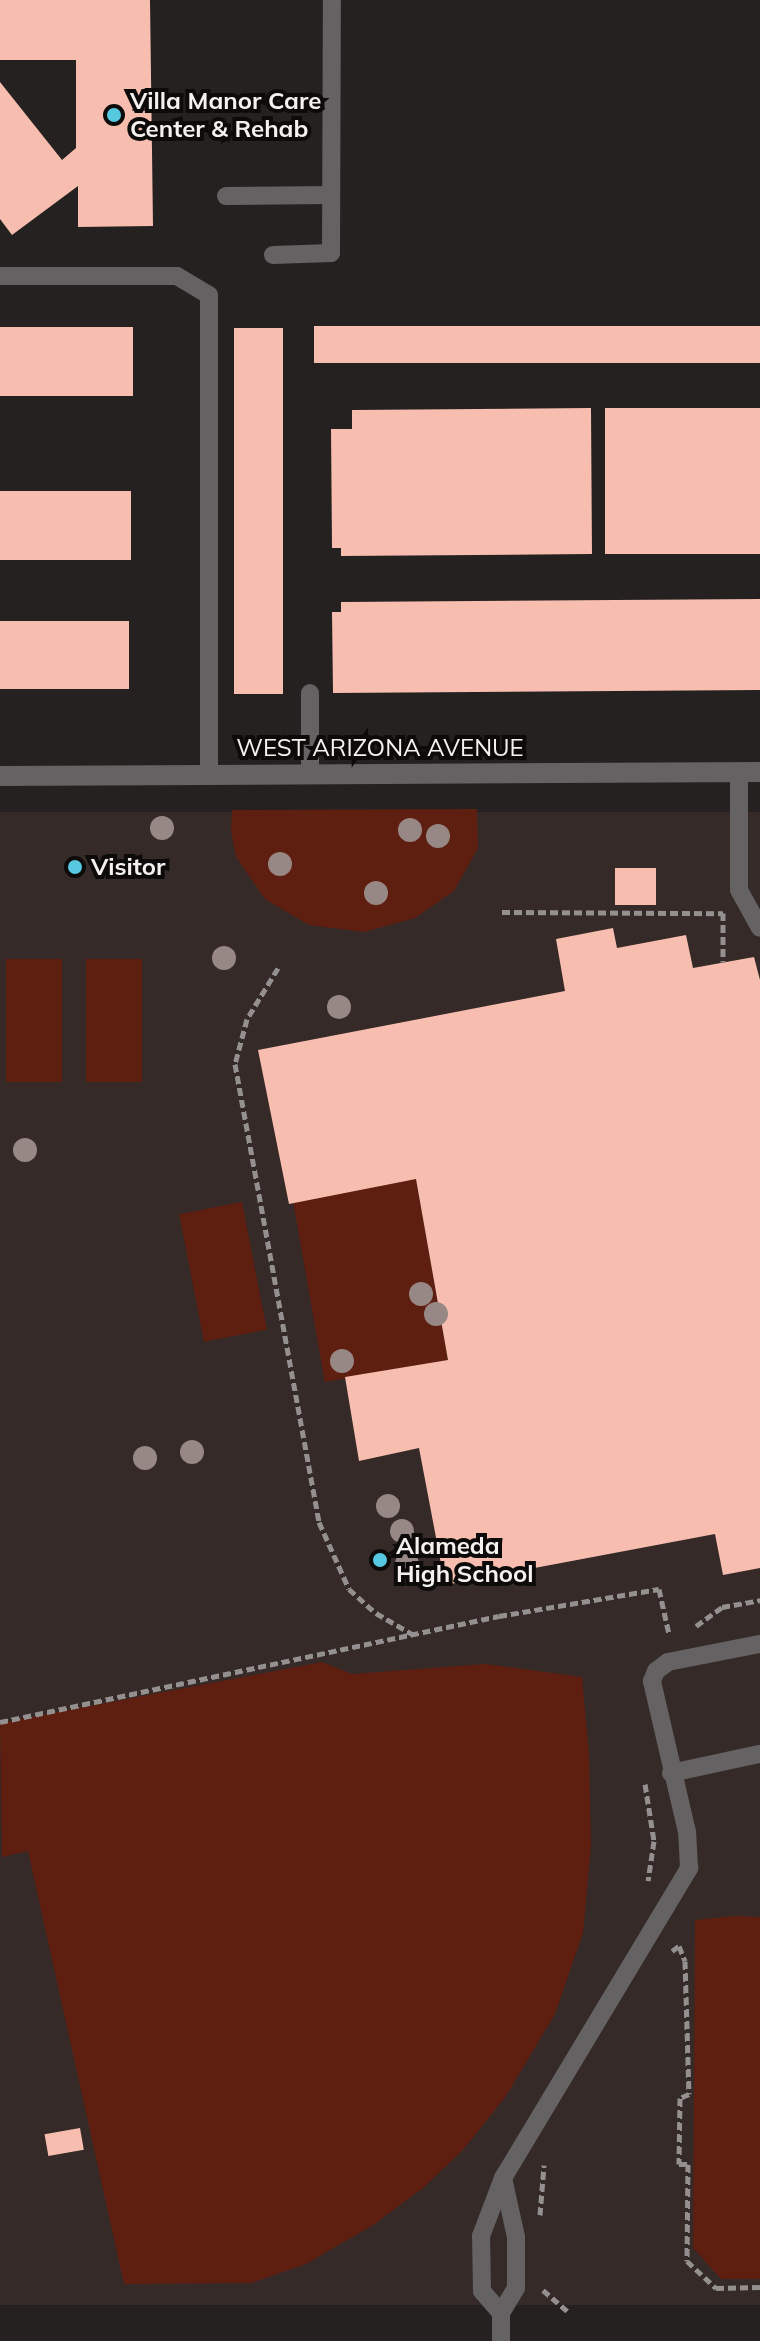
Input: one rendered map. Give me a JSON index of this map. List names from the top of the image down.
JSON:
{
  "streets": {
    "street": ["WEST ARIZONA AVENUE"]
  },
  "places": ["Villa Manor Care Center & Rehab", "Visitor", "Alameda High School"]
}
